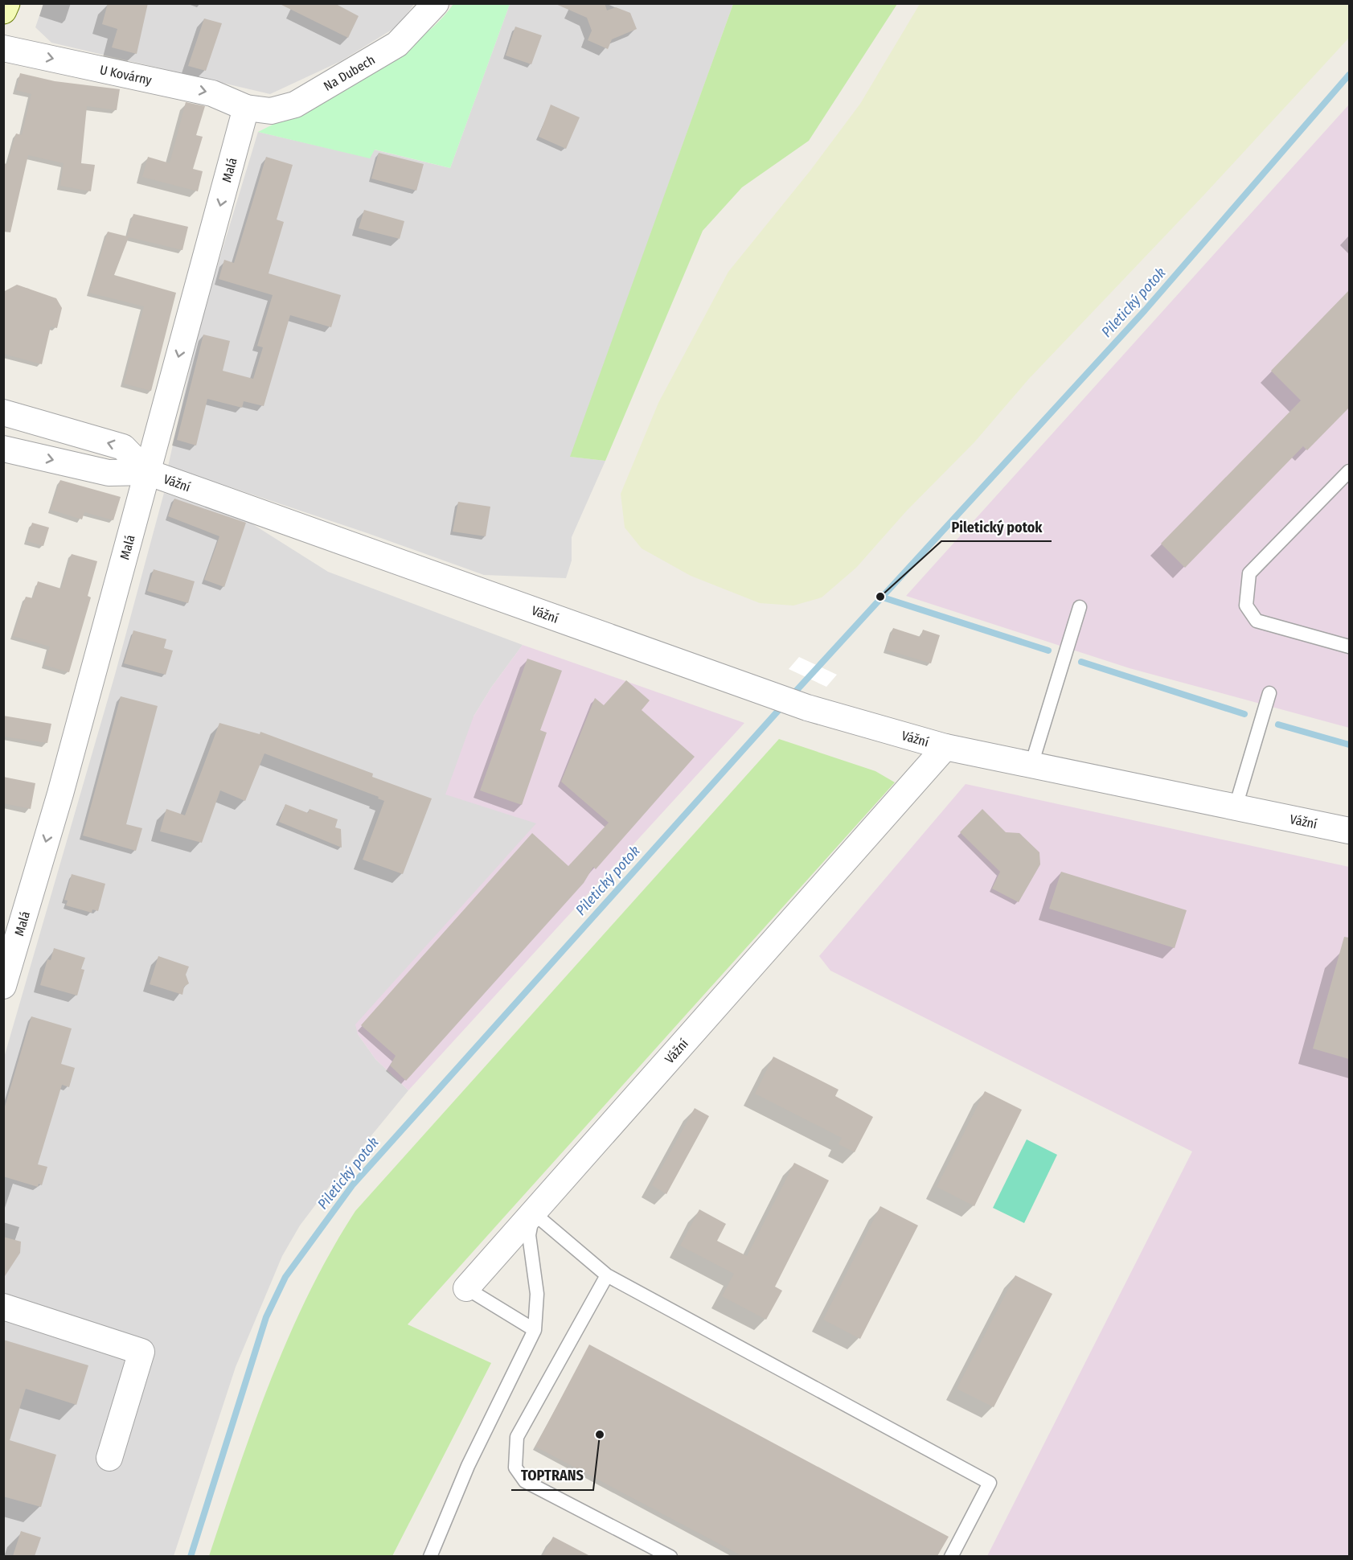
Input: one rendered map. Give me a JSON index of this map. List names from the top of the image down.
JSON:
{
  "streets": {
    "street": [
      "Na Dubech",
      "U Kovárny",
      "Malá",
      "Vážní"
    ]
  },
  "crossings": [
    ["Na Dubech", "U Kovárny"],
    ["Na Dubech", "Malá"],
    ["U Kovárny", "Malá"],
    ["Malá", "Vážní"]
  ],
  "one_way": ["U Kovárny", "Malá"],
  "water": ["Piletický potok"],
  "places": ["Piletický potok", "TOPTRANS"]
}
